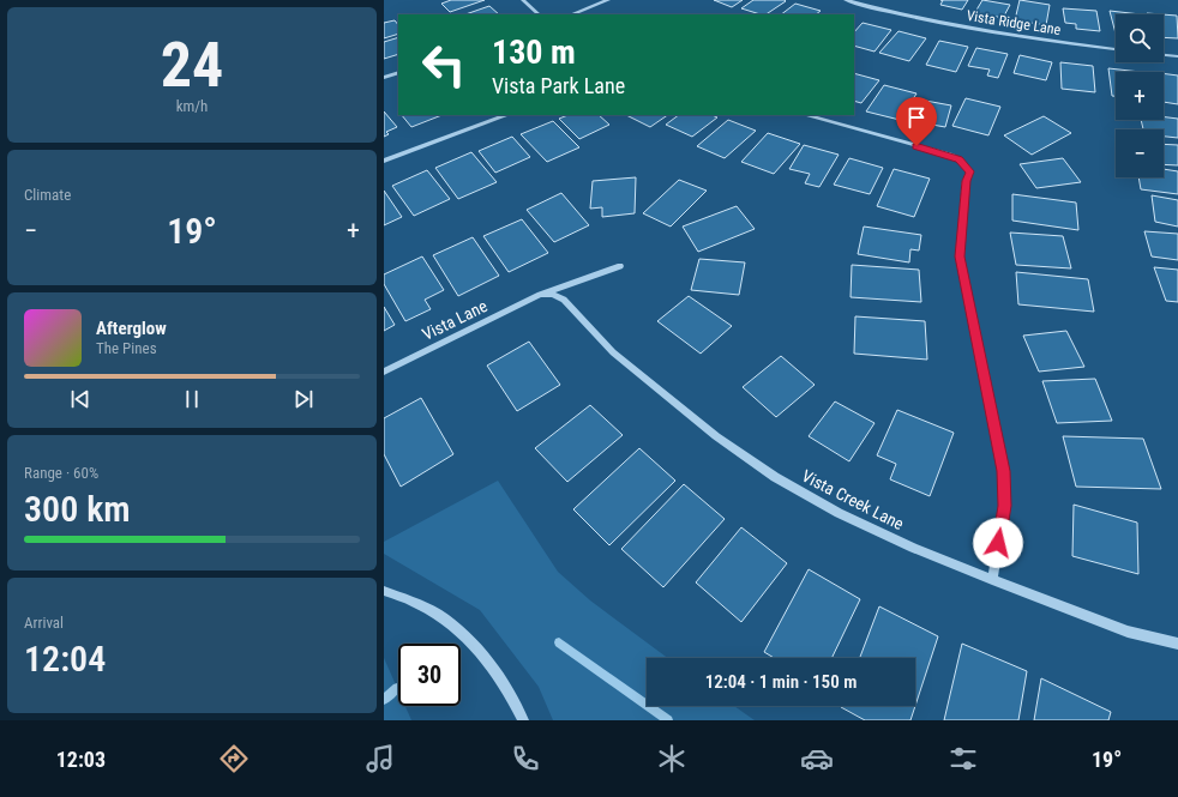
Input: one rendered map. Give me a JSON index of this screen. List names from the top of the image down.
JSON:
{
  "streets": {
    "street": ["Vista Ridge Lane", "Vista Lane", "Vista Creek Lane"]
  },
  "crossings": [
    ["Vista Lane", "Vista Creek Lane"]
  ],
  "page": {
    "tile": [
      ["24", "km/h"],
      "Climate",
      ["Range · 60%", "300 km"],
      ["Arrival", "12:04"]
    ],
    "map_buttons": ["+", "−"],
    "turn": ["130 m", "Vista Park Lane"],
    "heat": ["−", "19°", "+"],
    "song": ["Afterglow", "The Pines"],
    "limit": "30",
    "trip": "12:04 · 1 min · 150 m",
    "tabs": ["12:03", "19°"]
  }
}
